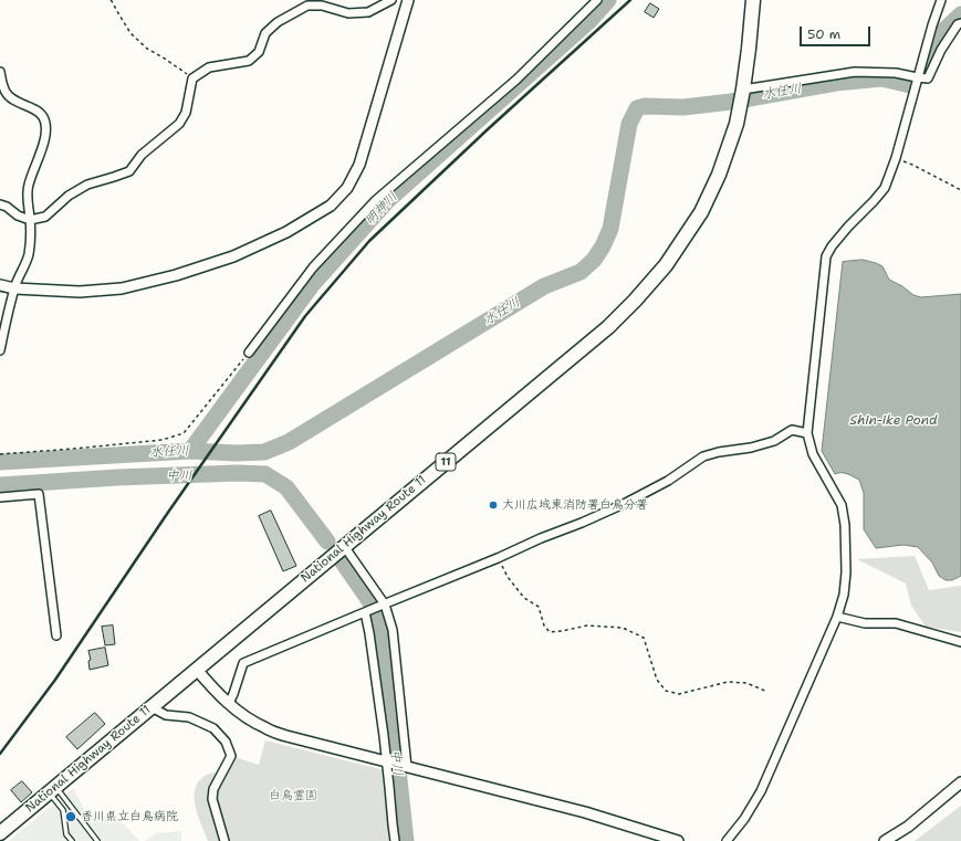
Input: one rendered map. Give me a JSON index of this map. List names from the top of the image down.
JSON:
{
  "streets": {
    "highway": ["11", "National Highway Route 11"]
  },
  "water": [
    "水任川",
    "明神川",
    "Shin-ike Pond",
    "中川"
  ],
  "parks": ["白鳥霊園"],
  "places": ["大川広域東消防署白鳥分署", "香川県立白鳥病院"],
  "scale_bar": "50 m"
}
